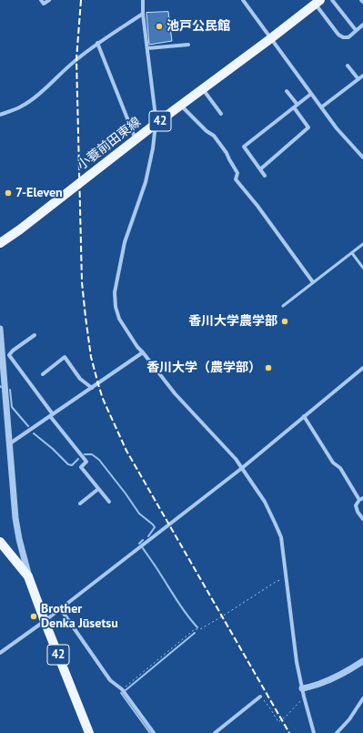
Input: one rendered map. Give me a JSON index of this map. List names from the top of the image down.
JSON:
{
  "streets": {
    "main road": ["42", "小蓑前田東線"]
  },
  "places": [
    "池戸公民館",
    "7-Eleven",
    "香川大学農学部",
    "香川大学（農学部）",
    "Brother Denka Jūsetsu"
  ]
}
